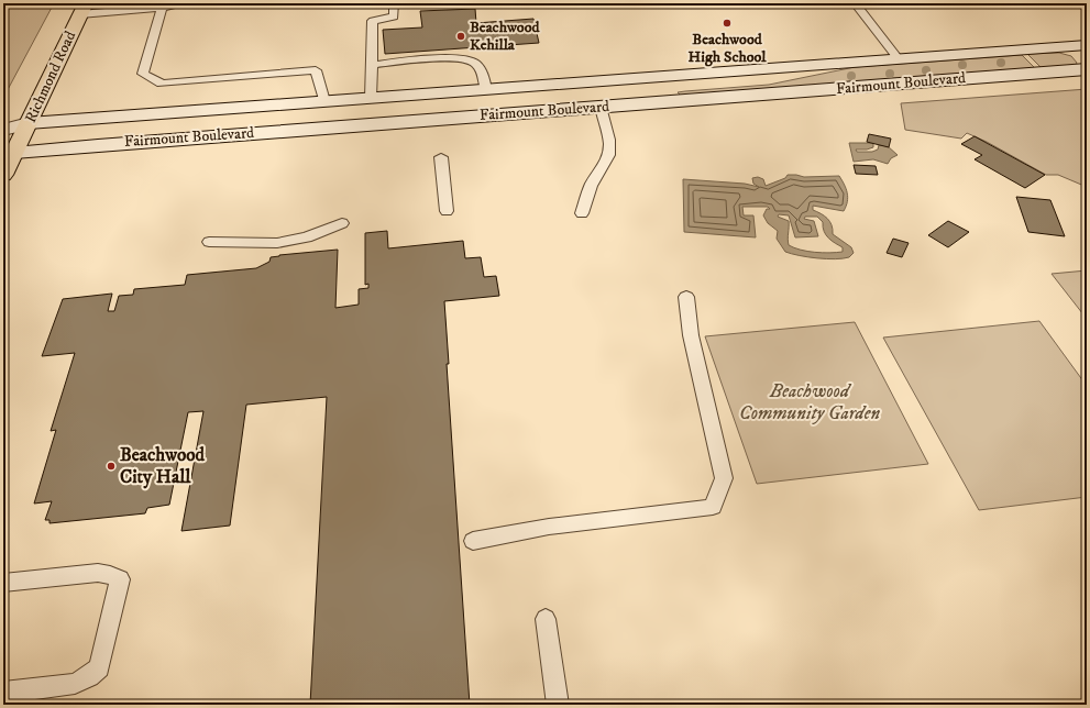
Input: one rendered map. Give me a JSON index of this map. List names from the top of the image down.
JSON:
{
  "streets": {
    "main road": ["Richmond Road", "Fairmount Boulevard"]
  },
  "crossings": [
    ["Richmond Road", "Fairmount Boulevard"]
  ],
  "parks": ["Beachwood Community Garden"],
  "places": ["Beachwood High School", "Beachwood Kehilla", "Beachwood City Hall"]
}
